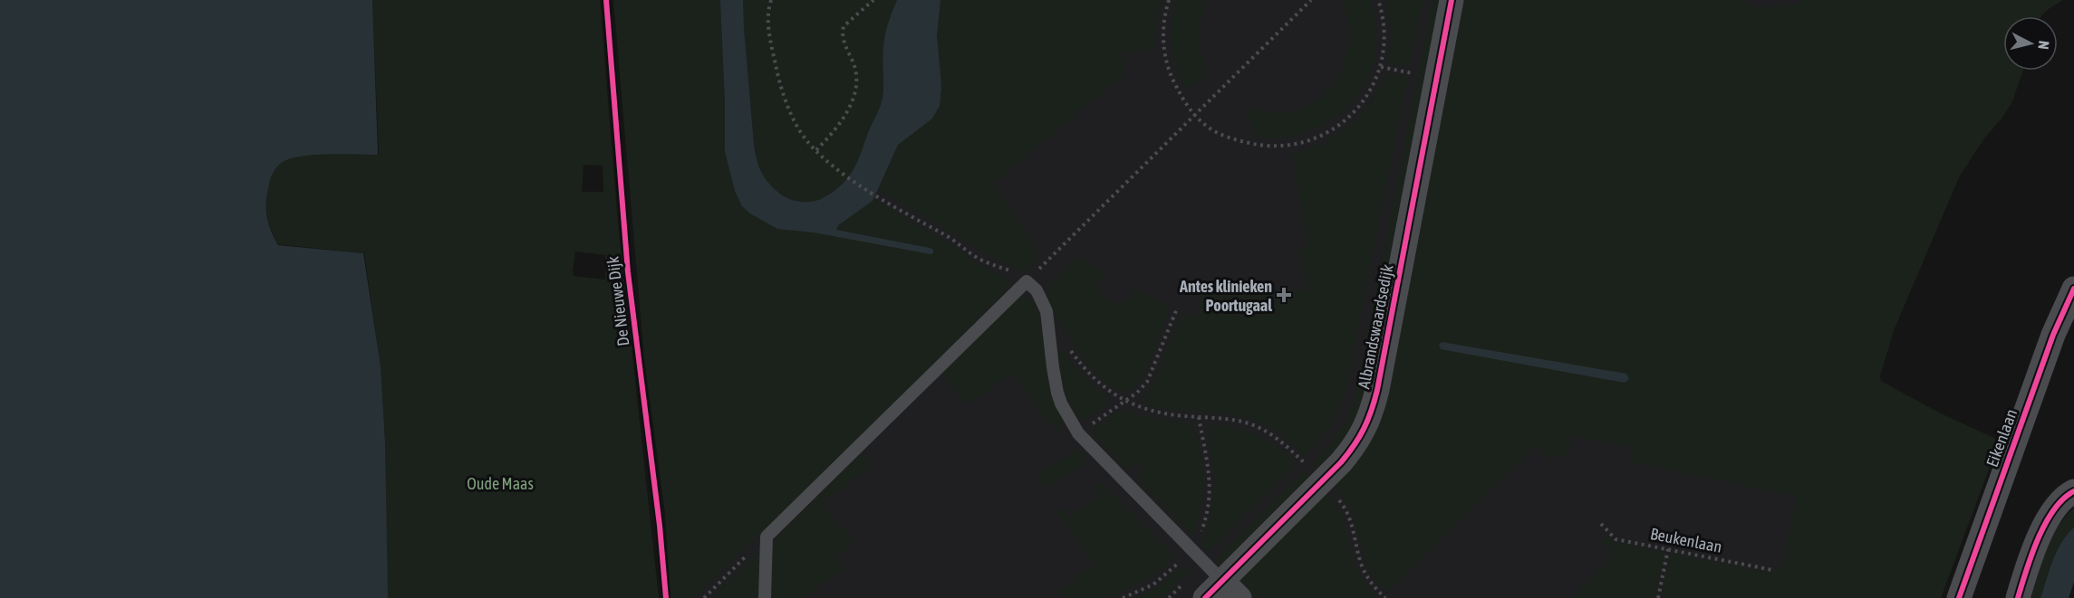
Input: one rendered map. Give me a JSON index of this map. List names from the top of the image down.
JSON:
{
  "streets": {
    "street": ["Albrandswaardsedijk", "Eikenlaan"],
    "path": ["Beukenlaan"],
    "cycle path": ["De Nieuwe Dijk"]
  },
  "parks": ["Oude Maas"],
  "places": {
    "health": ["Antes klinieken Poortugaal"]
  },
  "north": "right"
}
